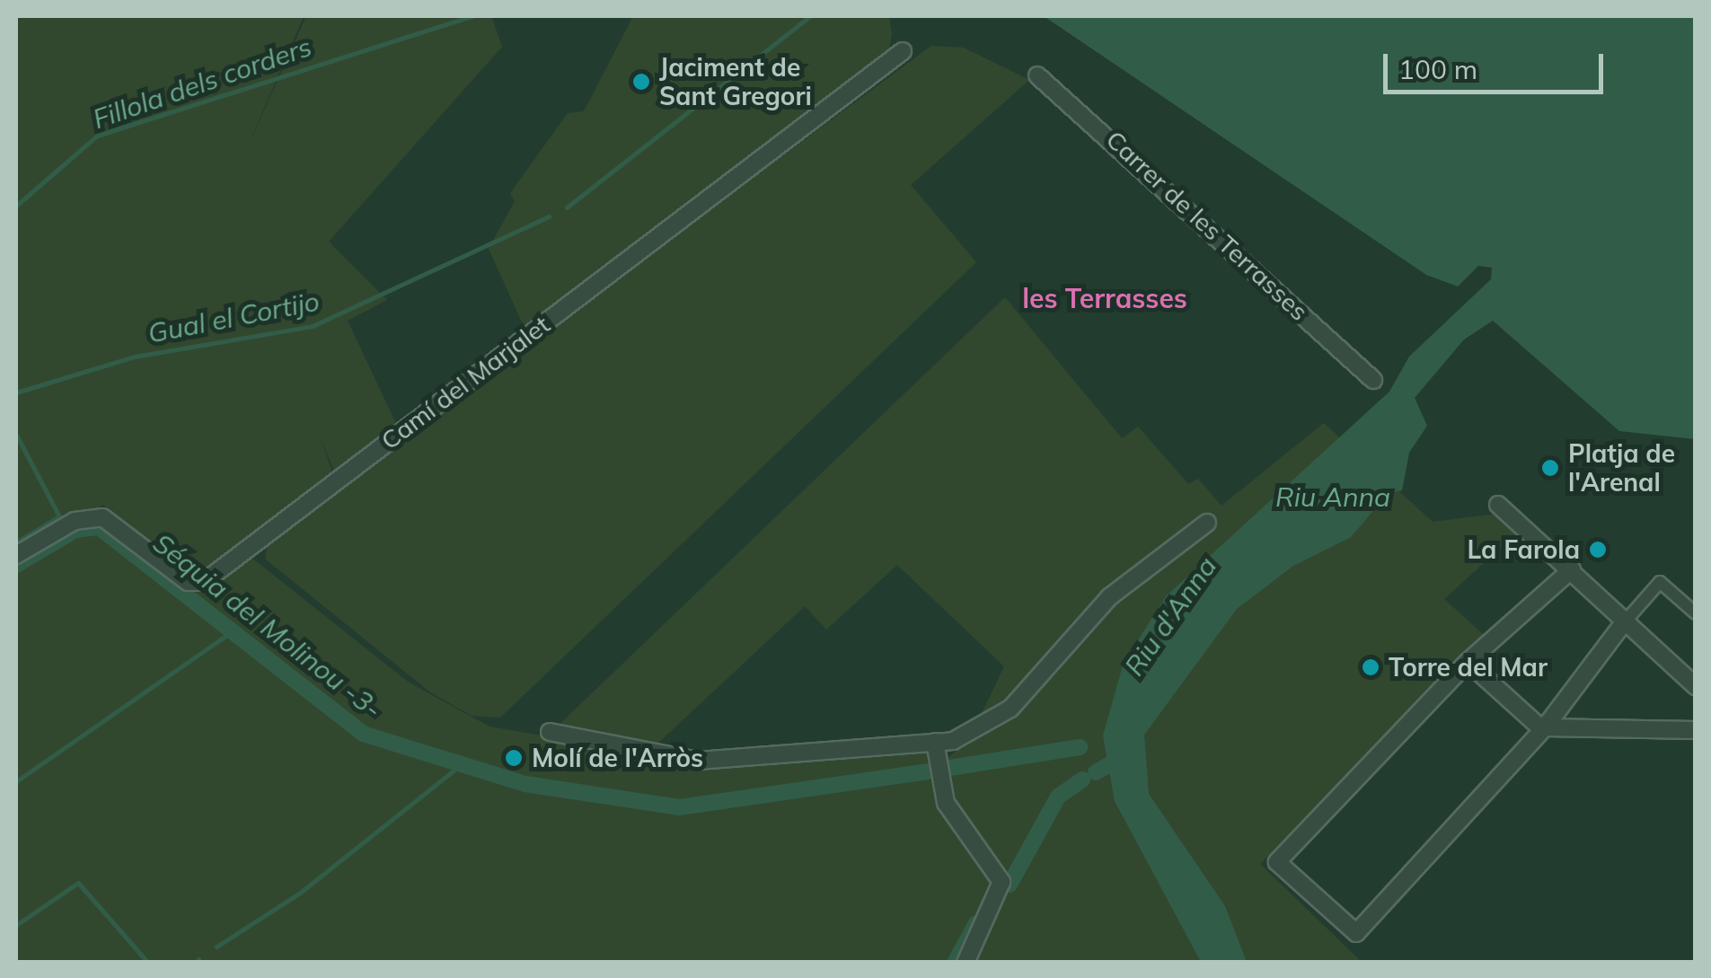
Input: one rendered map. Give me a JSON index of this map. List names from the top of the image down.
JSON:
{
  "streets": {
    "street": ["Carrer de les Terrasses", "Camí del Marjalet"]
  },
  "districts": ["les Terrasses"],
  "water": [
    "Fillola dels corders",
    "Gual el Cortijo",
    "Riu Anna",
    "Riu d'Anna",
    "Séquia del Molinou -3-"
  ],
  "places": [
    "Jaciment de Sant Gregori",
    "Platja de l'Arenal",
    "La Farola",
    "Torre del Mar",
    "Molí de l'Arròs"
  ],
  "scale_bar": "100 m"
}
